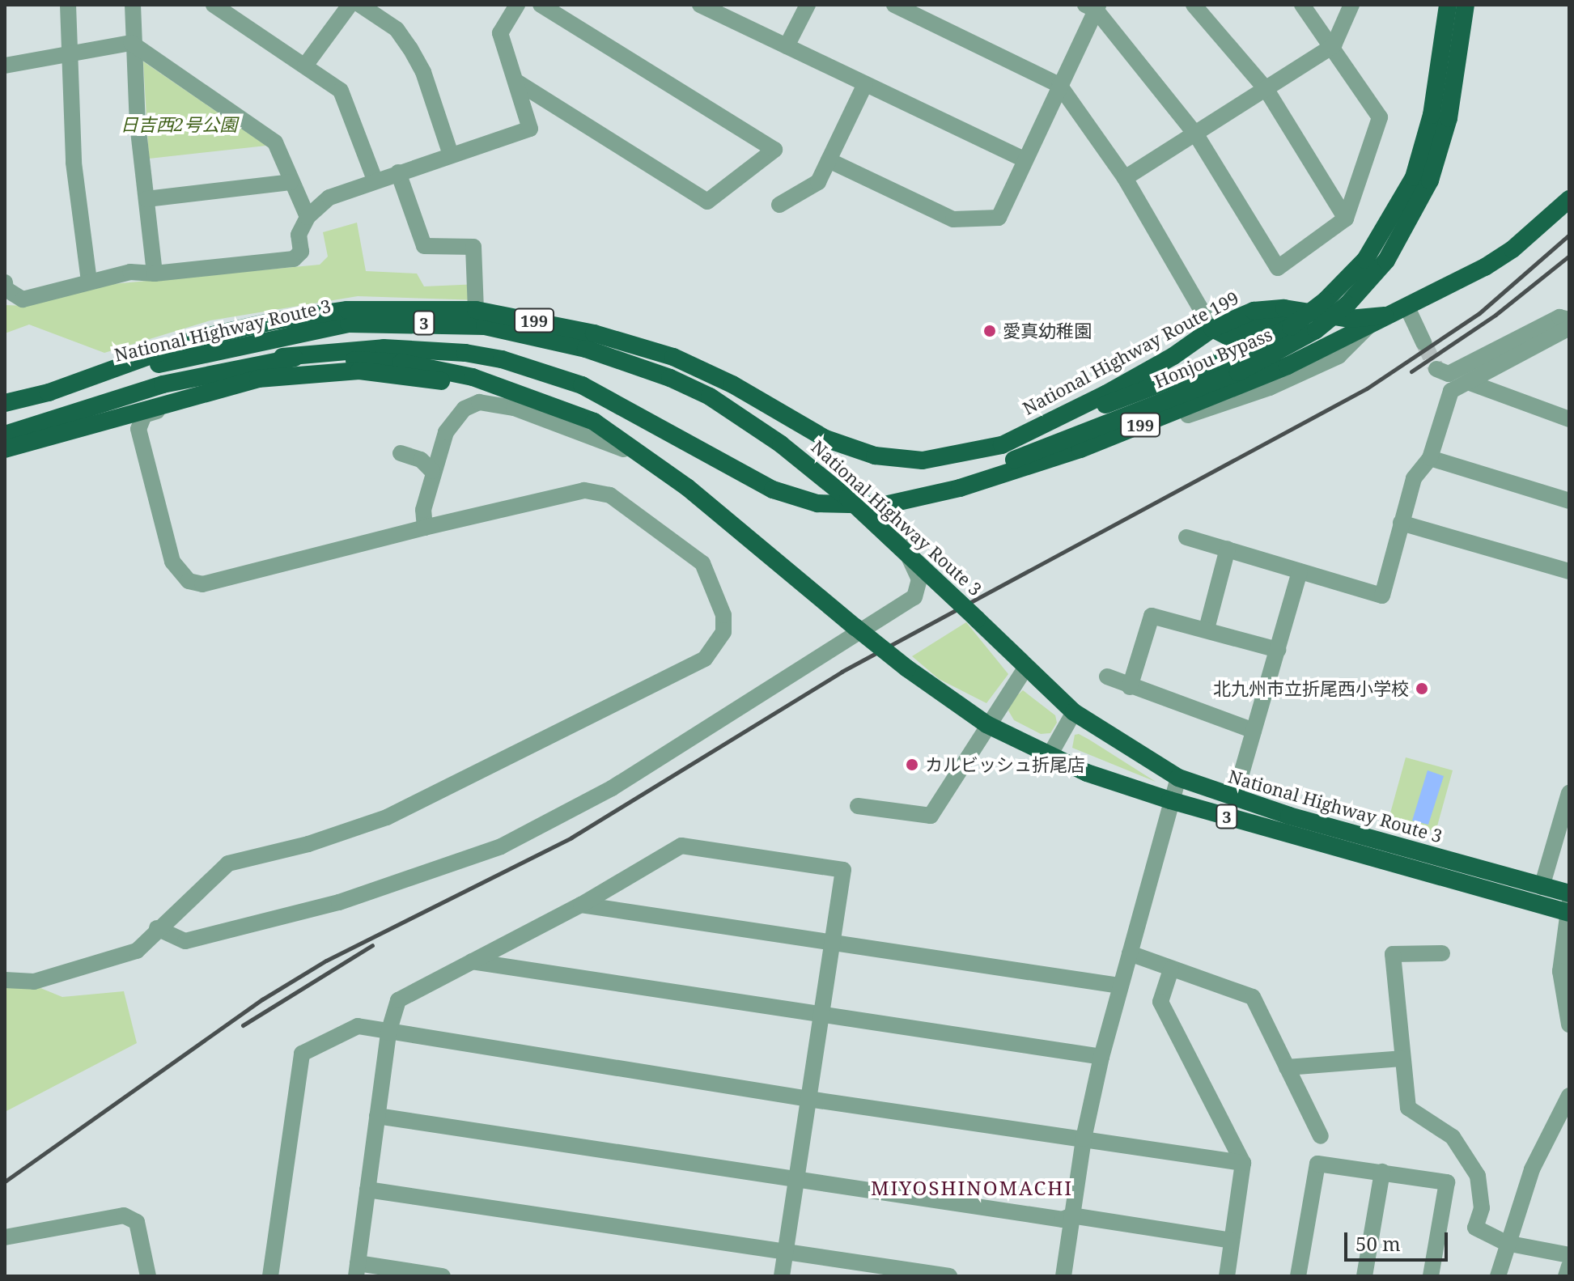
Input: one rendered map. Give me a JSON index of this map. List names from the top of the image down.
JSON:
{
  "streets": {
    "highway": [
      "199",
      "3",
      "National Highway Route 3",
      "National Highway Route 199",
      "Honjou Bypass"
    ]
  },
  "crossings": [
    ["3", "National Highway Route 199"],
    ["National Highway Route 3", "National Highway Route 199"],
    ["National Highway Route 199", "Honjou Bypass"]
  ],
  "districts": ["MIYOSHINOMACHI"],
  "parks": ["日吉西2号公園"],
  "places": ["愛真幼稚園", "北九州市立折尾西小学校", "カルビッシュ折尾店"],
  "scale_bar": "50 m"
}
